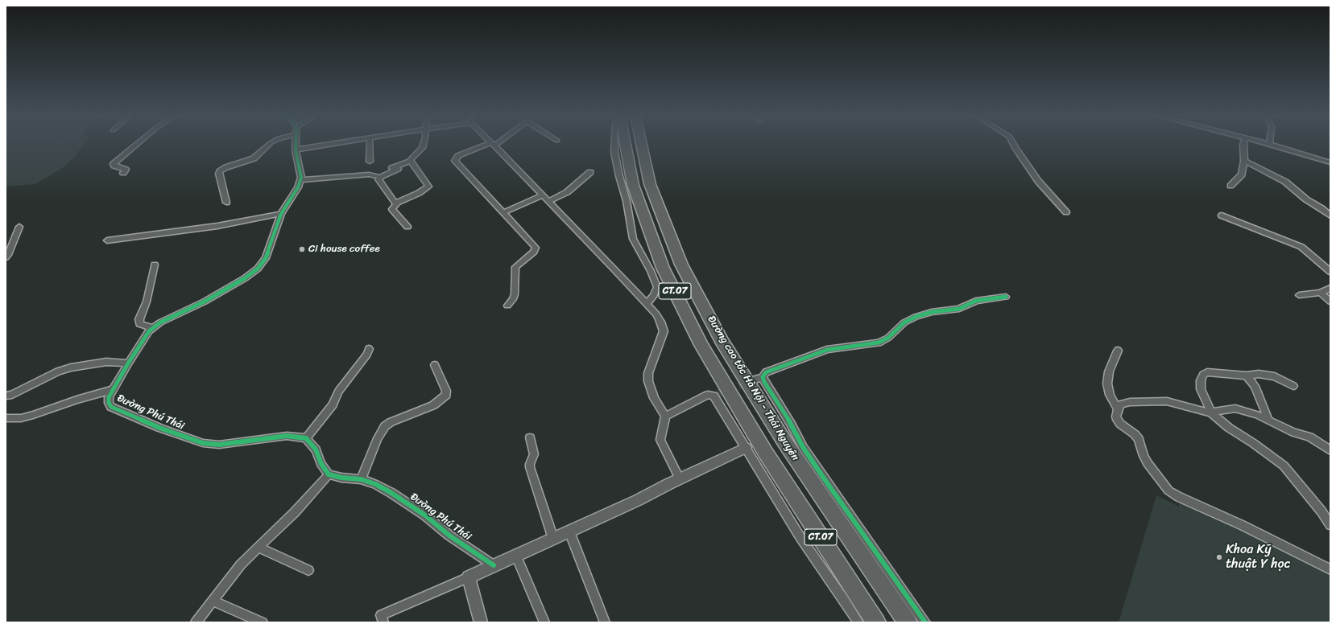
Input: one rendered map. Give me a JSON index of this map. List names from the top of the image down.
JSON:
{
  "streets": {
    "highway": ["CT.07", "Đường cao tốc Hà Nội - Thái Nguyên"],
    "street": ["Đường Phú Thái"]
  },
  "places": ["Ci house coffee", "Khoa Kỹ thuật Y học"]
}
